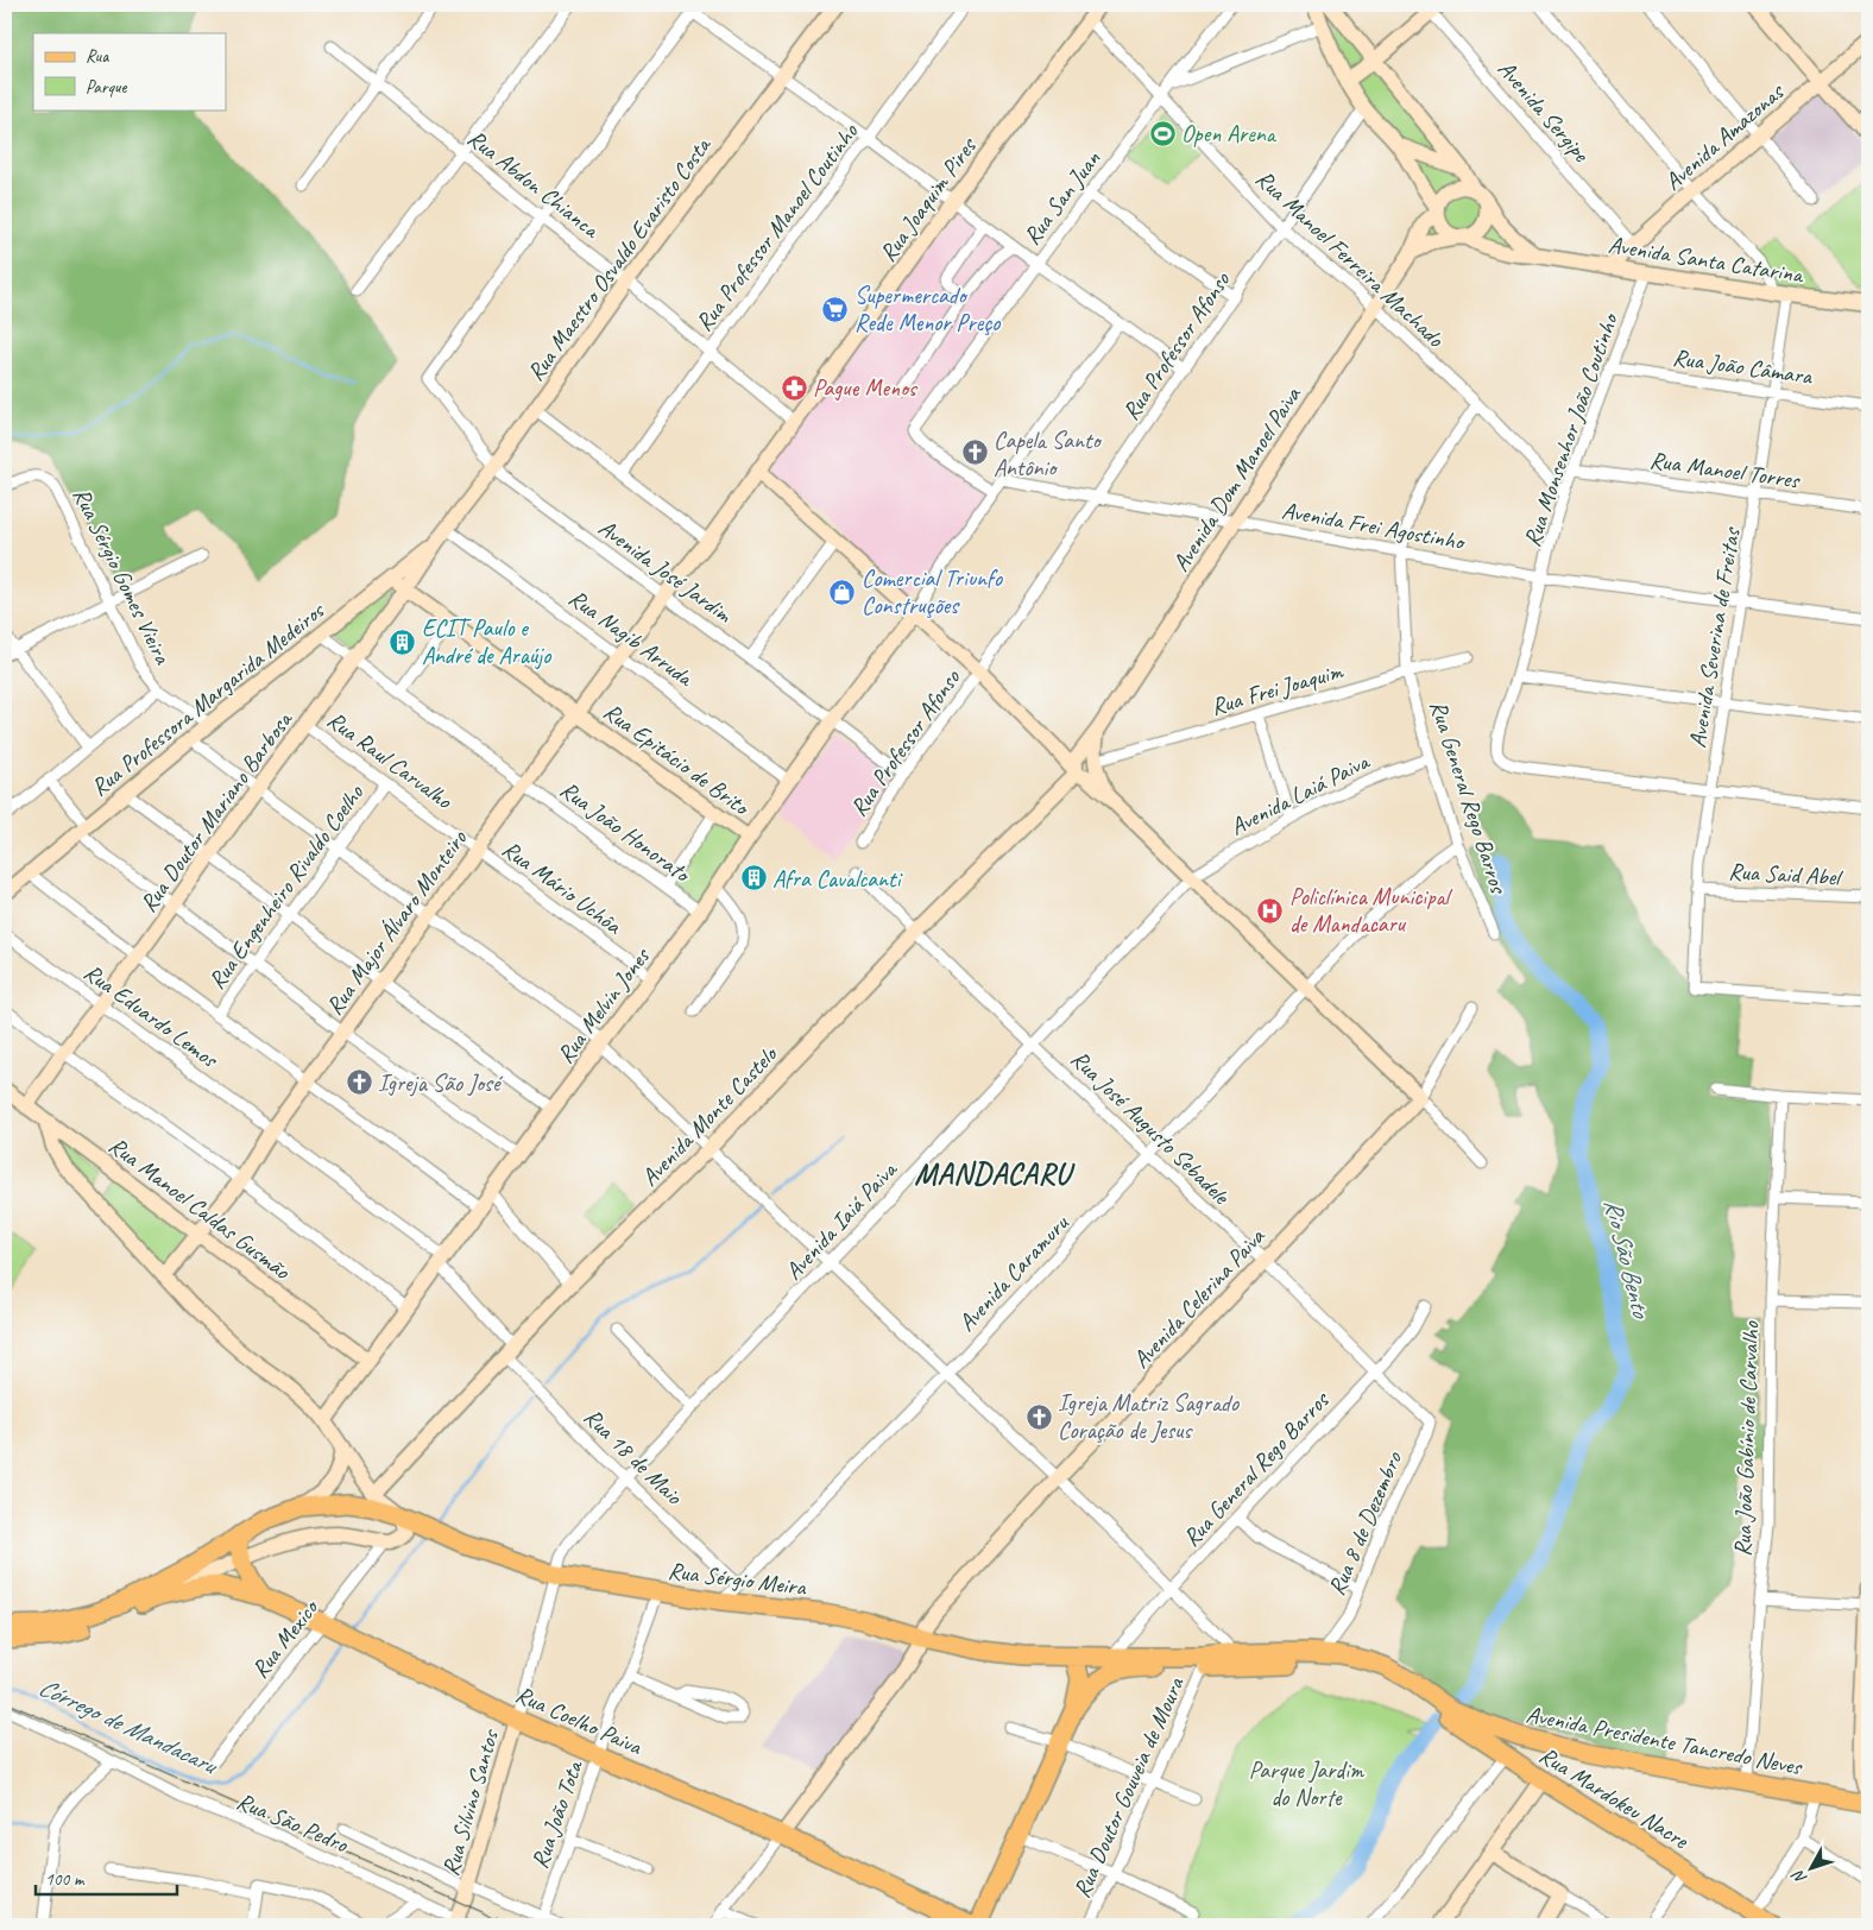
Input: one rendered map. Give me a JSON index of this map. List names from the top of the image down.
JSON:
{
  "streets": {
    "main road": [
      "Avenida Amazonas",
      "Rua Joaquim Pires",
      "Rua Maestro Osvaldo Evaristo Costa",
      "Avenida Santa Catarina",
      "Avenida Dom Manoel Paiva",
      "Rua Professora Margarida Medeiros",
      "Rua Epitácio de Brito",
      "Rua Doutor Mariano Barbosa",
      "Rua Major Álvaro Monteiro",
      "Rua Melvin Jones",
      "Avenida Monte Castelo",
      "Rua Manoel Caldas Gusmão",
      "Avenida Celerina Paiva",
      "Rua Sérgio Meira",
      "Rua Coelho Paiva",
      "Avenida Presidente Tancredo Neves",
      "Rua Mardokeu Nacre",
      "Rua Silvino Santos"
    ],
    "street": [
      "Avenida Sergipe",
      "Rua Abdon Chianca",
      "Rua San Juan",
      "Rua Professor Manoel Coutinho",
      "Rua Manoel Ferreira Machado",
      "Rua Professor Afonso",
      "Rua João Câmara",
      "Rua Monsenhor João Coutinho",
      "Rua Manoel Torres",
      "Avenida Frei Agostinho",
      "Avenida José Jardim",
      "Rua Sérgio Gomes Vieira",
      "Rua Nagib Arruda",
      "Avenida Severina de Freitas",
      "Rua Frei Joaquim",
      "Rua Raul Carvalho",
      "Avenida Laiá Paiva",
      "Rua General Rego Barros",
      "Rua João Honorato",
      "Rua Said Abel",
      "Rua Engenheiro Rivaldo Coelho",
      "Rua Mário Uchôa",
      "Rua Eduardo Lemos",
      "Rua José Augusto Sebadele",
      "Avenida Iaiá Paiva",
      "Avenida Caramuru",
      "Rua João Gabínio de Carvalho",
      "Rua 18 de Maio",
      "Rua 8 de Dezembro",
      "Rua Mexico",
      "Rua Doutor Gouveia de Moura",
      "Rua João Tota",
      "Rua São Pedro"
    ]
  },
  "crossings": [
    ["Avenida Sergipe", "Avenida Amazonas"],
    ["Avenida Amazonas", "Avenida Santa Catarina"],
    ["Rua Abdon Chianca", "Rua Joaquim Pires"],
    ["Rua Abdon Chianca", "Rua Professor Manoel Coutinho"],
    ["Rua Abdon Chianca", "Rua Maestro Osvaldo Evaristo Costa"],
    ["Rua Abdon Chianca", "Avenida José Jardim"],
    ["Rua San Juan", "Rua Manoel Ferreira Machado"],
    ["Rua Joaquim Pires", "Rua Manoel Ferreira Machado"],
    ["Rua Joaquim Pires", "Avenida José Jardim"],
    ["Rua Joaquim Pires", "Rua Major Álvaro Monteiro"],
    ["Rua Manoel Ferreira Machado", "Rua Professor Afonso"],
    ["Rua Manoel Ferreira Machado", "Rua Monsenhor João Coutinho"],
    ["Rua Manoel Ferreira Machado", "Avenida Dom Manoel Paiva"],
    ["Rua Manoel Ferreira Machado", "Rua General Rego Barros"],
    ["Rua Maestro Osvaldo Evaristo Costa", "Avenida José Jardim"],
    ["Rua Maestro Osvaldo Evaristo Costa", "Rua Nagib Arruda"],
    ["Rua Maestro Osvaldo Evaristo Costa", "Rua Professora Margarida Medeiros"],
    ["Rua Maestro Osvaldo Evaristo Costa", "Rua Doutor Mariano Barbosa"],
    ["Avenida Santa Catarina", "Rua Professor Afonso"],
    ["Avenida Santa Catarina", "Rua Monsenhor João Coutinho"],
    ["Avenida Santa Catarina", "Avenida Dom Manoel Paiva"],
    ["Avenida Santa Catarina", "Avenida Severina de Freitas"],
    ["Rua Professor Afonso", "Avenida Frei Agostinho"],
    ["Rua Professor Afonso", "Avenida José Jardim"],
    ["Rua João Câmara", "Rua Monsenhor João Coutinho"],
    ["Rua João Câmara", "Avenida Severina de Freitas"],
    ["Rua Monsenhor João Coutinho", "Rua Manoel Torres"],
    ["Rua Monsenhor João Coutinho", "Avenida Frei Agostinho"],
    ["Rua Monsenhor João Coutinho", "Avenida Severina de Freitas"],
    ["Rua Manoel Torres", "Avenida Severina de Freitas"],
    ["Avenida Dom Manoel Paiva", "Avenida Frei Agostinho"],
    ["Avenida Dom Manoel Paiva", "Rua Frei Joaquim"],
    ["Avenida Dom Manoel Paiva", "Avenida Monte Castelo"],
    ["Avenida Frei Agostinho", "Avenida Severina de Freitas"],
    ["Avenida Frei Agostinho", "Rua General Rego Barros"],
    ["Avenida José Jardim", "Rua Major Álvaro Monteiro"],
    ["Avenida José Jardim", "Rua Melvin Jones"],
    ["Rua Sérgio Gomes Vieira", "Rua Professora Margarida Medeiros"],
    ["Rua Nagib Arruda", "Rua Professora Margarida Medeiros"],
    ["Rua Nagib Arruda", "Rua Doutor Mariano Barbosa"],
    ["Rua Nagib Arruda", "Rua Major Álvaro Monteiro"],
    ["Rua Nagib Arruda", "Rua Melvin Jones"],
    ["Avenida Severina de Freitas", "Rua Said Abel"],
    ["Rua Frei Joaquim", "Rua General Rego Barros"],
    ["Rua Frei Joaquim", "Avenida Monte Castelo"],
    ["Rua Professora Margarida Medeiros", "Rua Epitácio de Brito"],
    ["Rua Professora Margarida Medeiros", "Rua Doutor Mariano Barbosa"],
    ["Rua Professora Margarida Medeiros", "Rua João Honorato"],
    ["Rua Epitácio de Brito", "Rua Doutor Mariano Barbosa"],
    ["Rua Epitácio de Brito", "Rua Major Álvaro Monteiro"],
    ["Rua Epitácio de Brito", "Rua Melvin Jones"],
    ["Rua Raul Carvalho", "Rua Doutor Mariano Barbosa"],
    ["Rua Raul Carvalho", "Rua Engenheiro Rivaldo Coelho"],
    ["Rua Raul Carvalho", "Rua Mário Uchôa"],
    ["Rua Raul Carvalho", "Rua Major Álvaro Monteiro"],
    ["Avenida Laiá Paiva", "Rua General Rego Barros"],
    ["Avenida Laiá Paiva", "Avenida Iaiá Paiva"],
    ["Rua General Rego Barros", "Rua José Augusto Sebadele"],
    ["Rua General Rego Barros", "Avenida Caramuru"],
    ["Rua General Rego Barros", "Avenida Presidente Tancredo Neves"],
    ["Rua Doutor Mariano Barbosa", "Rua João Honorato"],
    ["Rua Doutor Mariano Barbosa", "Rua Eduardo Lemos"],
    ["Rua Doutor Mariano Barbosa", "Rua Manoel Caldas Gusmão"],
    ["Rua João Honorato", "Rua Major Álvaro Monteiro"],
    ["Rua João Honorato", "Rua Melvin Jones"],
    ["Rua Mário Uchôa", "Rua Major Álvaro Monteiro"],
    ["Rua Mário Uchôa", "Rua Melvin Jones"],
    ["Rua Major Álvaro Monteiro", "Rua Eduardo Lemos"],
    ["Rua Major Álvaro Monteiro", "Rua Manoel Caldas Gusmão"],
    ["Rua Melvin Jones", "Rua Eduardo Lemos"],
    ["Rua Melvin Jones", "Rua Manoel Caldas Gusmão"],
    ["Rua Melvin Jones", "Rua 18 de Maio"],
    ["Rua Eduardo Lemos", "Rua 18 de Maio"],
    ["Avenida Monte Castelo", "Rua José Augusto Sebadele"],
    ["Avenida Monte Castelo", "Rua 18 de Maio"],
    ["Rua José Augusto Sebadele", "Avenida Iaiá Paiva"],
    ["Rua José Augusto Sebadele", "Avenida Caramuru"],
    ["Rua José Augusto Sebadele", "Avenida Celerina Paiva"],
    ["Rua José Augusto Sebadele", "Rua 8 de Dezembro"],
    ["Avenida Iaiá Paiva", "Rua 18 de Maio"],
    ["Avenida Iaiá Paiva", "Rua Sérgio Meira"],
    ["Avenida Iaiá Paiva", "Rua Silvino Santos"],
    ["Avenida Caramuru", "Rua 18 de Maio"],
    ["Avenida Caramuru", "Rua Sérgio Meira"],
    ["Avenida Celerina Paiva", "Rua Sérgio Meira"],
    ["Avenida Celerina Paiva", "Rua Coelho Paiva"],
    ["Rua João Gabínio de Carvalho", "Avenida Presidente Tancredo Neves"],
    ["Rua 8 de Dezembro", "Avenida Presidente Tancredo Neves"],
    ["Rua Sérgio Meira", "Avenida Presidente Tancredo Neves"],
    ["Rua Sérgio Meira", "Rua Silvino Santos"],
    ["Rua Sérgio Meira", "Rua João Tota"],
    ["Rua Mexico", "Rua Coelho Paiva"],
    ["Rua Coelho Paiva", "Rua Silvino Santos"],
    ["Rua Coelho Paiva", "Rua João Tota"],
    ["Rua Doutor Gouveia de Moura", "Rua Mardokeu Nacre"],
    ["Rua Silvino Santos", "Rua São Pedro"],
    ["Rua João Tota", "Rua São Pedro"]
  ],
  "districts": ["MANDACARU"],
  "water": ["Rio São Bento", "Córrego de Mandacaru"],
  "parks": ["Parque Jardim do Norte"],
  "places": {
    "sports": ["Open Arena"],
    "supermarket": ["Supermercado Rede Menor Preço"],
    "pharmacy": ["Pague Menos"],
    "church": ["Capela Santo Antônio", "Igreja São José", "Igreja Matriz Sagrado Coração de Jesus"],
    "shop": ["Comercial Triunfo Construções"],
    "building": ["ECIT Paulo e André de Araújo", "Afra Cavalcanti"],
    "hospital": ["Policlínica Municipal de Mandacaru"]
  },
  "legend": ["Rua", "Parque"],
  "scale_bar": "100 m",
  "north": "bottom left"
}
